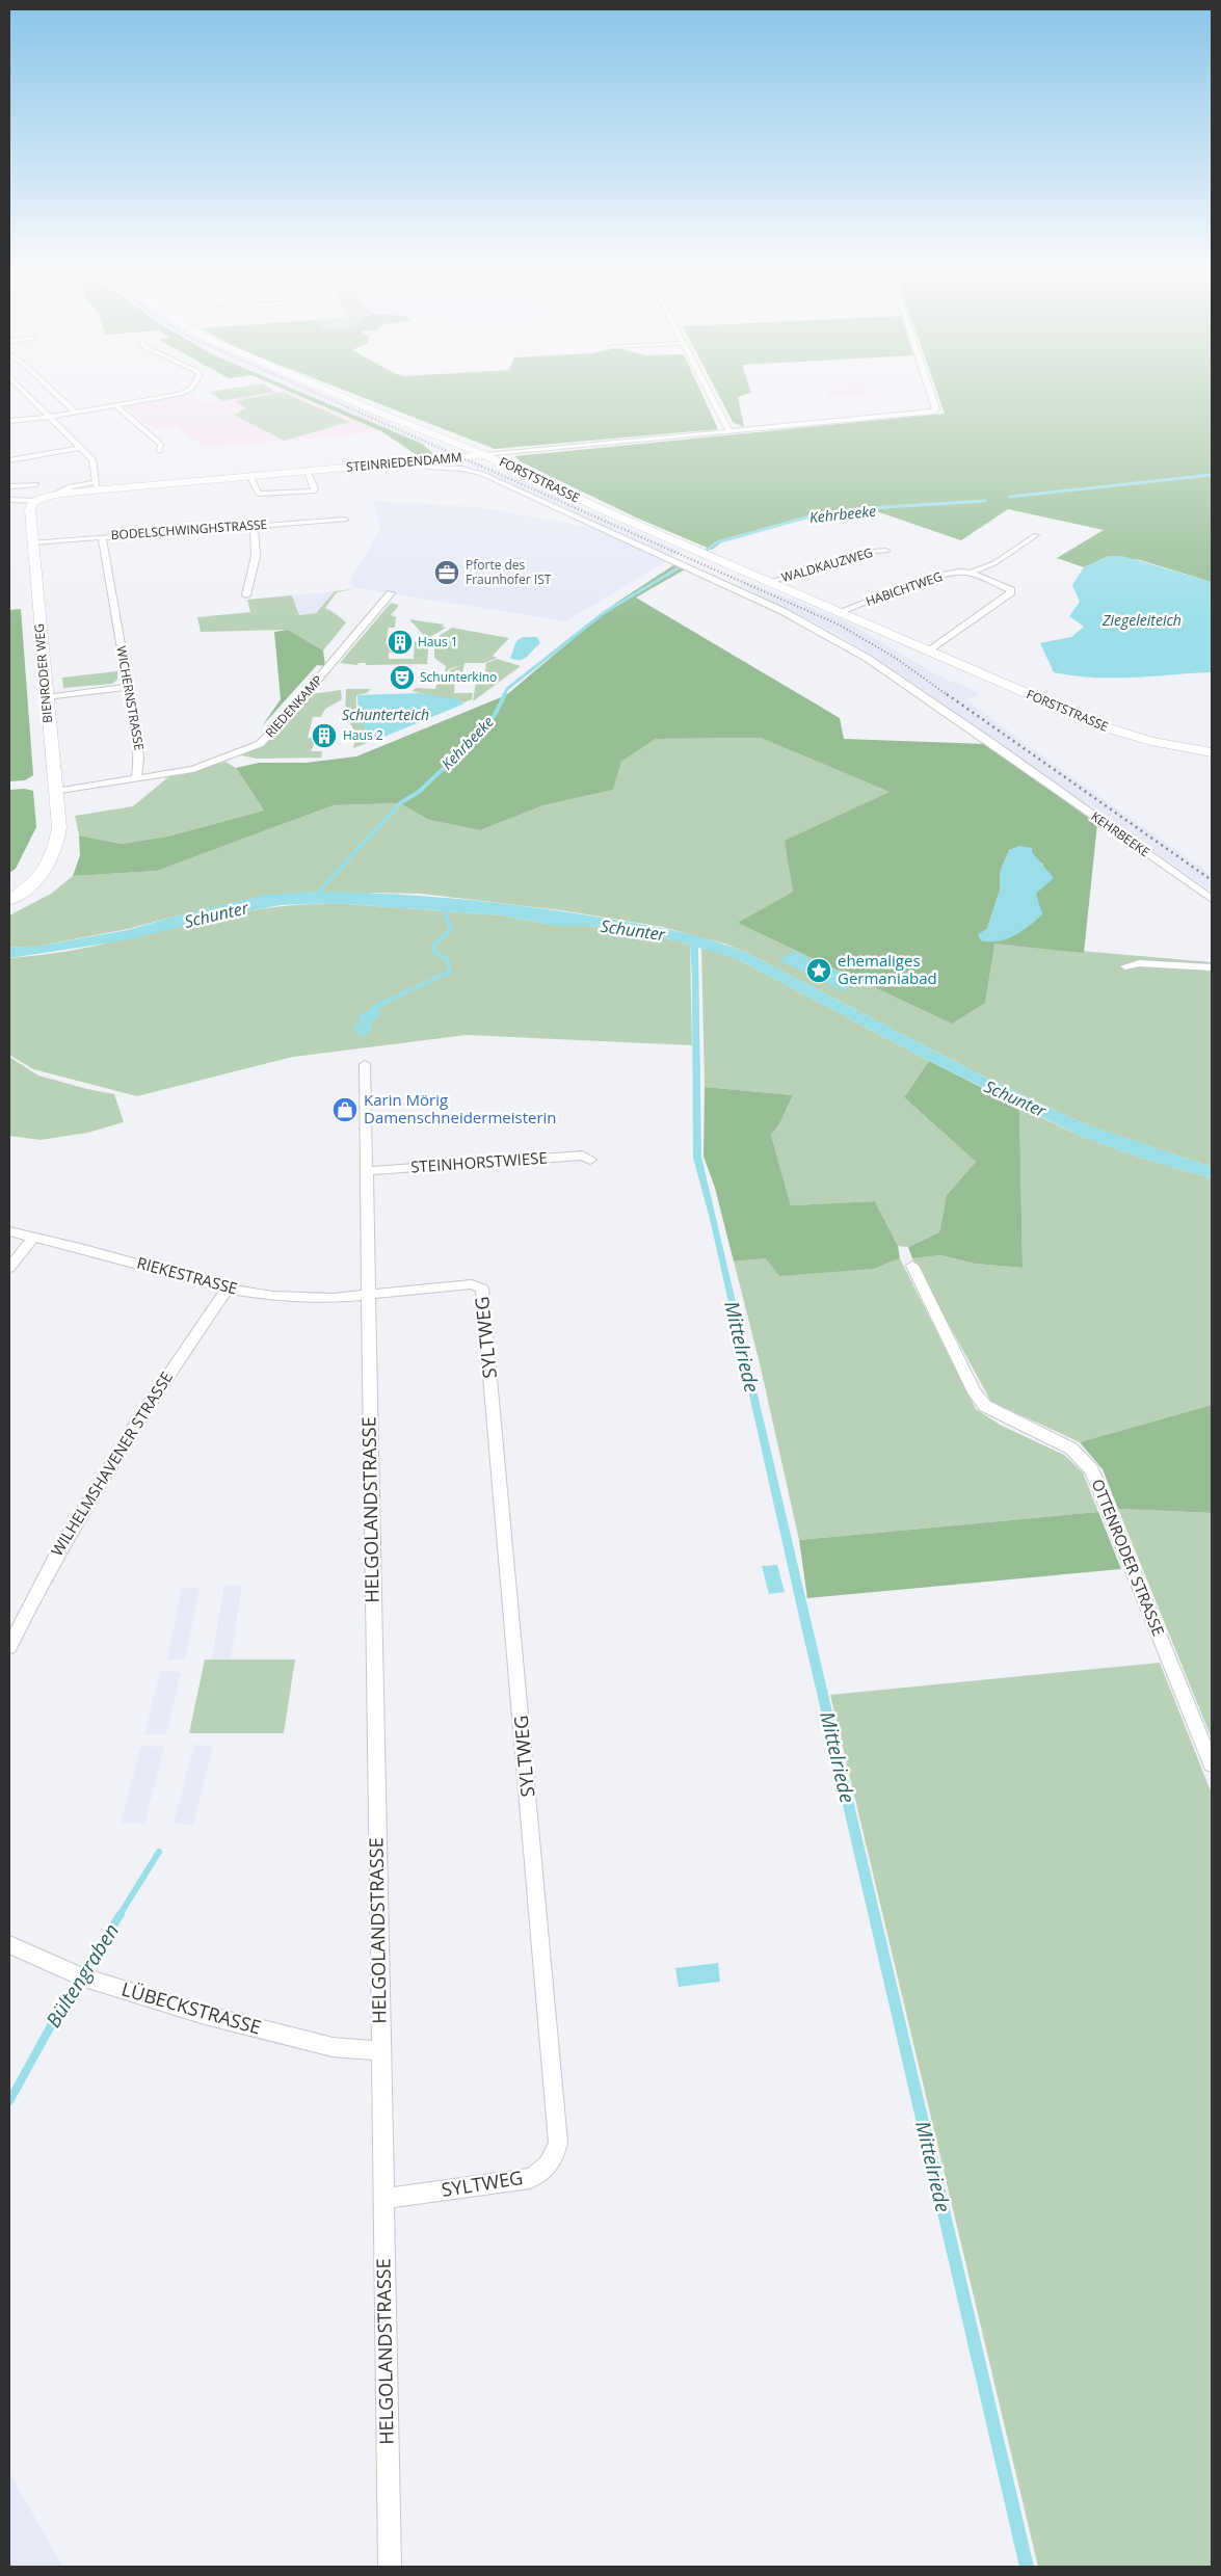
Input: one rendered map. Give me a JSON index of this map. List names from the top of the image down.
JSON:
{
  "streets": {
    "main road": ["STEINRIEDENDAMM", "FORSTSTRASSE", "BIENRODER WEG"],
    "street": [
      "BODELSCHWINGHSTRASSE",
      "WALDKAUZWEG",
      "HABICHTWEG",
      "WICHERNSTRASSE",
      "RIEDENKAMP",
      "KEHRBEEKE",
      "STEINHORSTWIESE",
      "RIEKESTRASSE",
      "SYLTWEG",
      "WILHELMSHAVENER STRASSE",
      "HELGOLANDSTRASSE",
      "OTTENRODER STRASSE",
      "LÜBECKSTRASSE"
    ]
  },
  "crossings": [
    ["STEINRIEDENDAMM", "FORSTSTRASSE"],
    ["STEINRIEDENDAMM", "BIENRODER WEG"],
    ["STEINRIEDENDAMM", "KEHRBEEKE"],
    ["FORSTSTRASSE", "WALDKAUZWEG"],
    ["FORSTSTRASSE", "HABICHTWEG"],
    ["BODELSCHWINGHSTRASSE", "BIENRODER WEG"],
    ["BODELSCHWINGHSTRASSE", "WICHERNSTRASSE"],
    ["WICHERNSTRASSE", "RIEDENKAMP"],
    ["RIEKESTRASSE", "SYLTWEG"],
    ["RIEKESTRASSE", "WILHELMSHAVENER STRASSE"],
    ["RIEKESTRASSE", "HELGOLANDSTRASSE"],
    ["SYLTWEG", "HELGOLANDSTRASSE"],
    ["HELGOLANDSTRASSE", "LÜBECKSTRASSE"]
  ],
  "water": [
    "Kehrbeeke",
    "Ziegeleiteich",
    "Schunterteich",
    "Schunter",
    "Mittelriede",
    "Bültengraben"
  ],
  "places": {
    "office": ["Pforte des Fraunhofer IST"],
    "building": ["Haus 1", "Haus 2"],
    "theatre": ["Schunterkino"],
    "place": ["ehemaliges Germaniabad"],
    "shop": ["Karin Mörig Damenschneidermeisterin"]
  }
}
